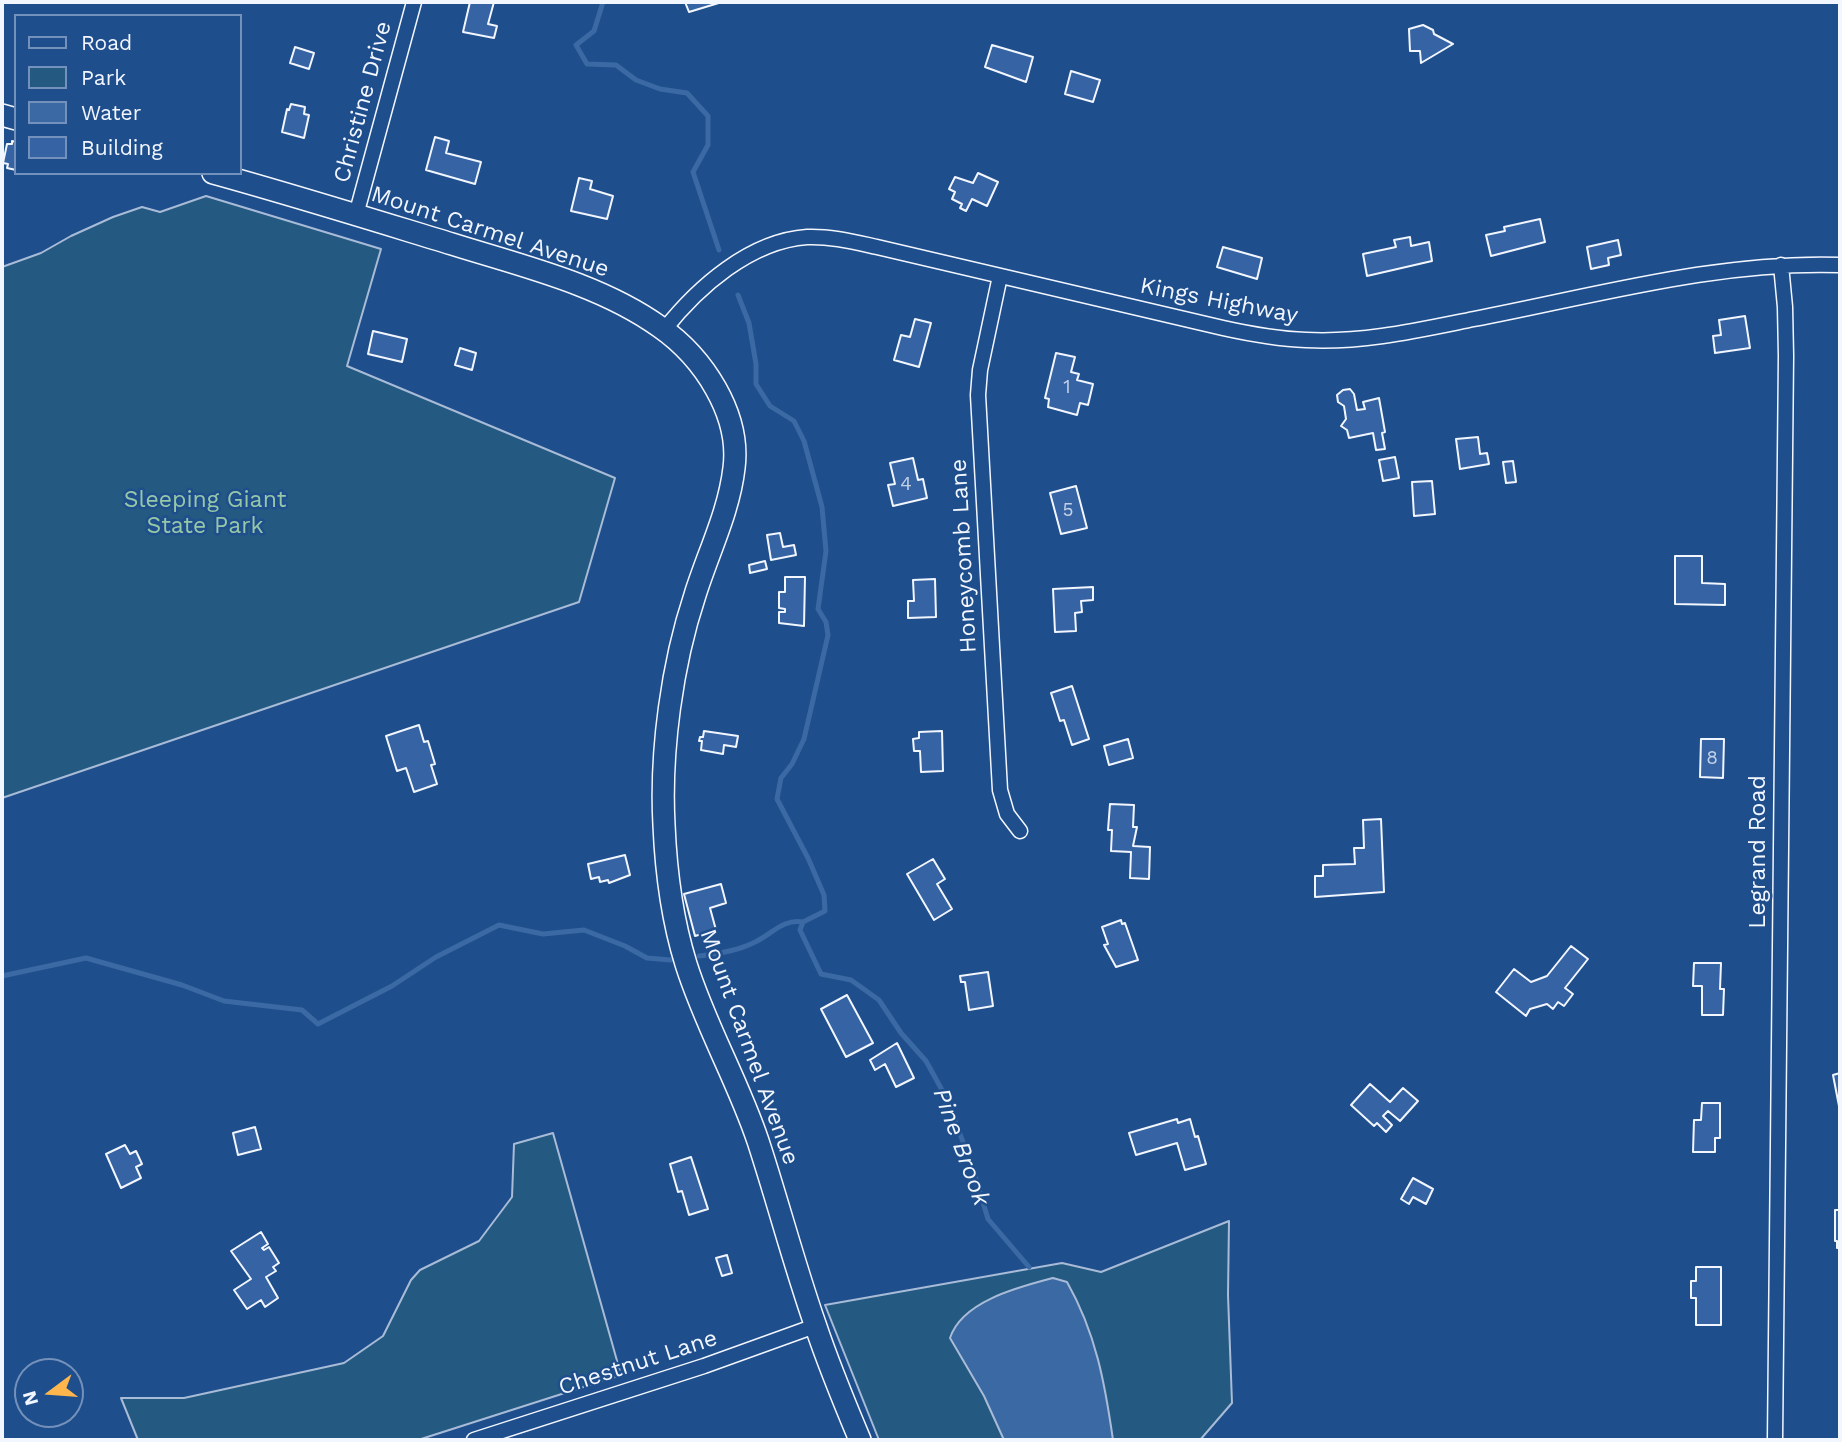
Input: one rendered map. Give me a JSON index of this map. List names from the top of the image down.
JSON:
{
  "streets": {
    "main road": ["Mount Carmel Avenue"],
    "street": [
      "Christine Drive",
      "Kings Highway",
      "Honeycomb Lane",
      "Legrand Road",
      "Chestnut Lane"
    ]
  },
  "crossings": [
    ["Christine Drive", "Mount Carmel Avenue"],
    ["Mount Carmel Avenue", "Kings Highway"],
    ["Mount Carmel Avenue", "Chestnut Lane"],
    ["Kings Highway", "Honeycomb Lane"],
    ["Kings Highway", "Legrand Road"]
  ],
  "water": ["Pine Brook"],
  "parks": ["Sleeping Giant State Park"],
  "house_numbers": [
    "1",
    "4",
    "5",
    "8"
  ],
  "legend": [
    "Road",
    "Park",
    "Water",
    "Building"
  ],
  "north": "left"
}
